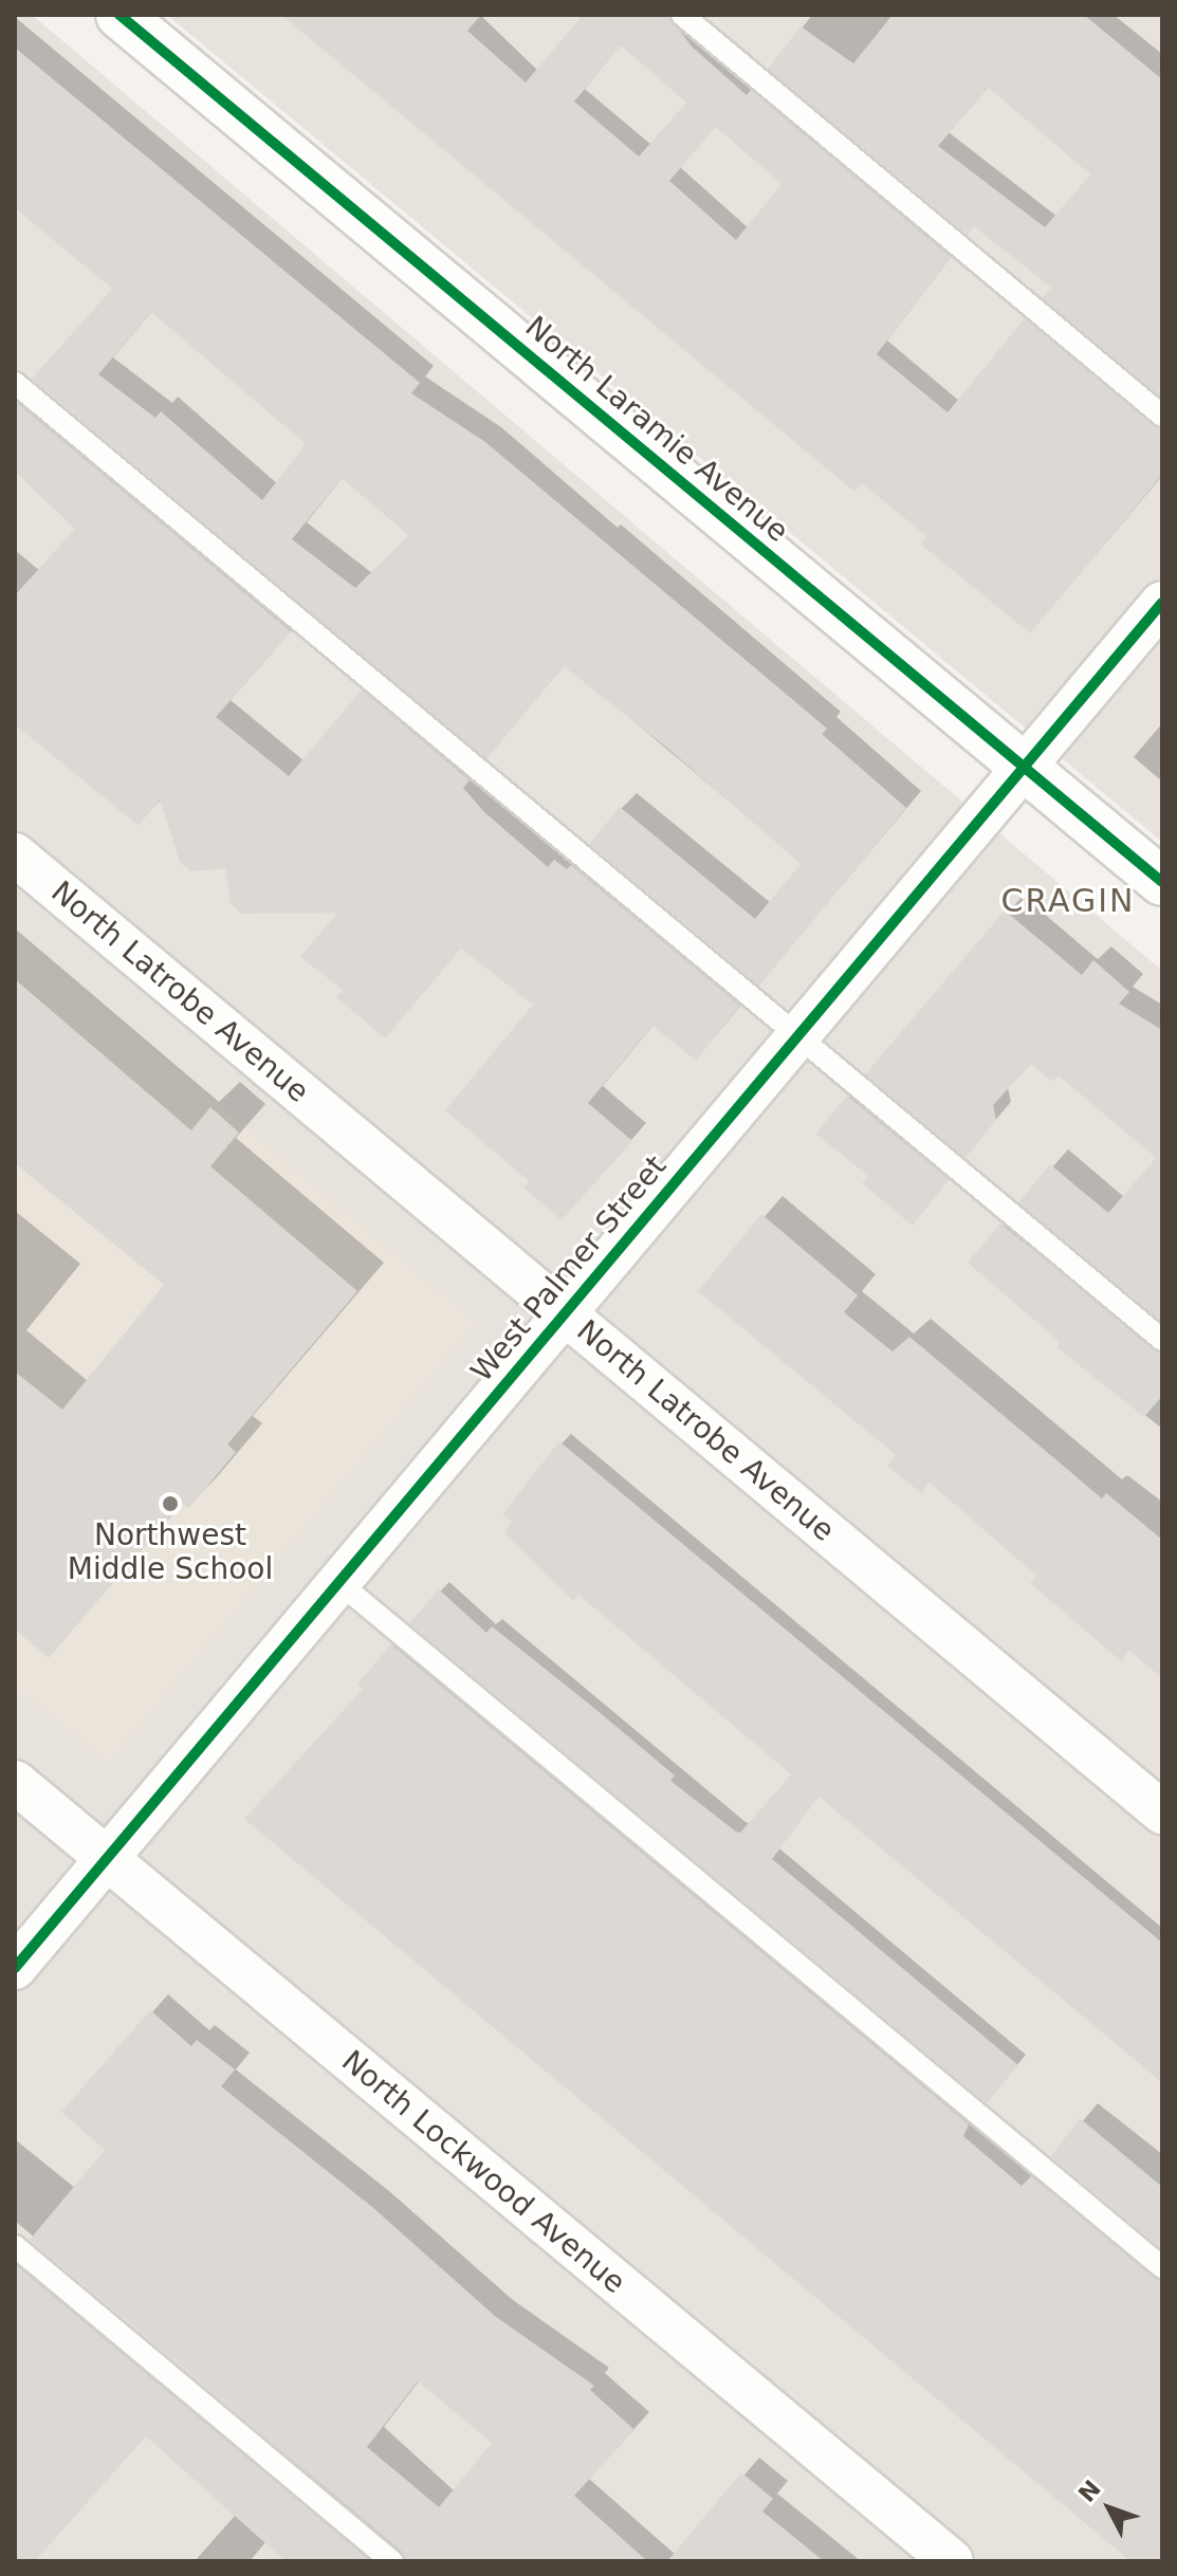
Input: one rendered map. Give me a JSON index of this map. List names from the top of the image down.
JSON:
{
  "streets": {
    "street": [
      "North Laramie Avenue",
      "North Latrobe Avenue",
      "West Palmer Street",
      "North Lockwood Avenue"
    ]
  },
  "crossings": [
    ["North Laramie Avenue", "West Palmer Street"],
    ["North Latrobe Avenue", "West Palmer Street"],
    ["West Palmer Street", "North Lockwood Avenue"]
  ],
  "districts": ["CRAGIN"],
  "places": ["Northwest Middle School"],
  "north": "top left"
}
